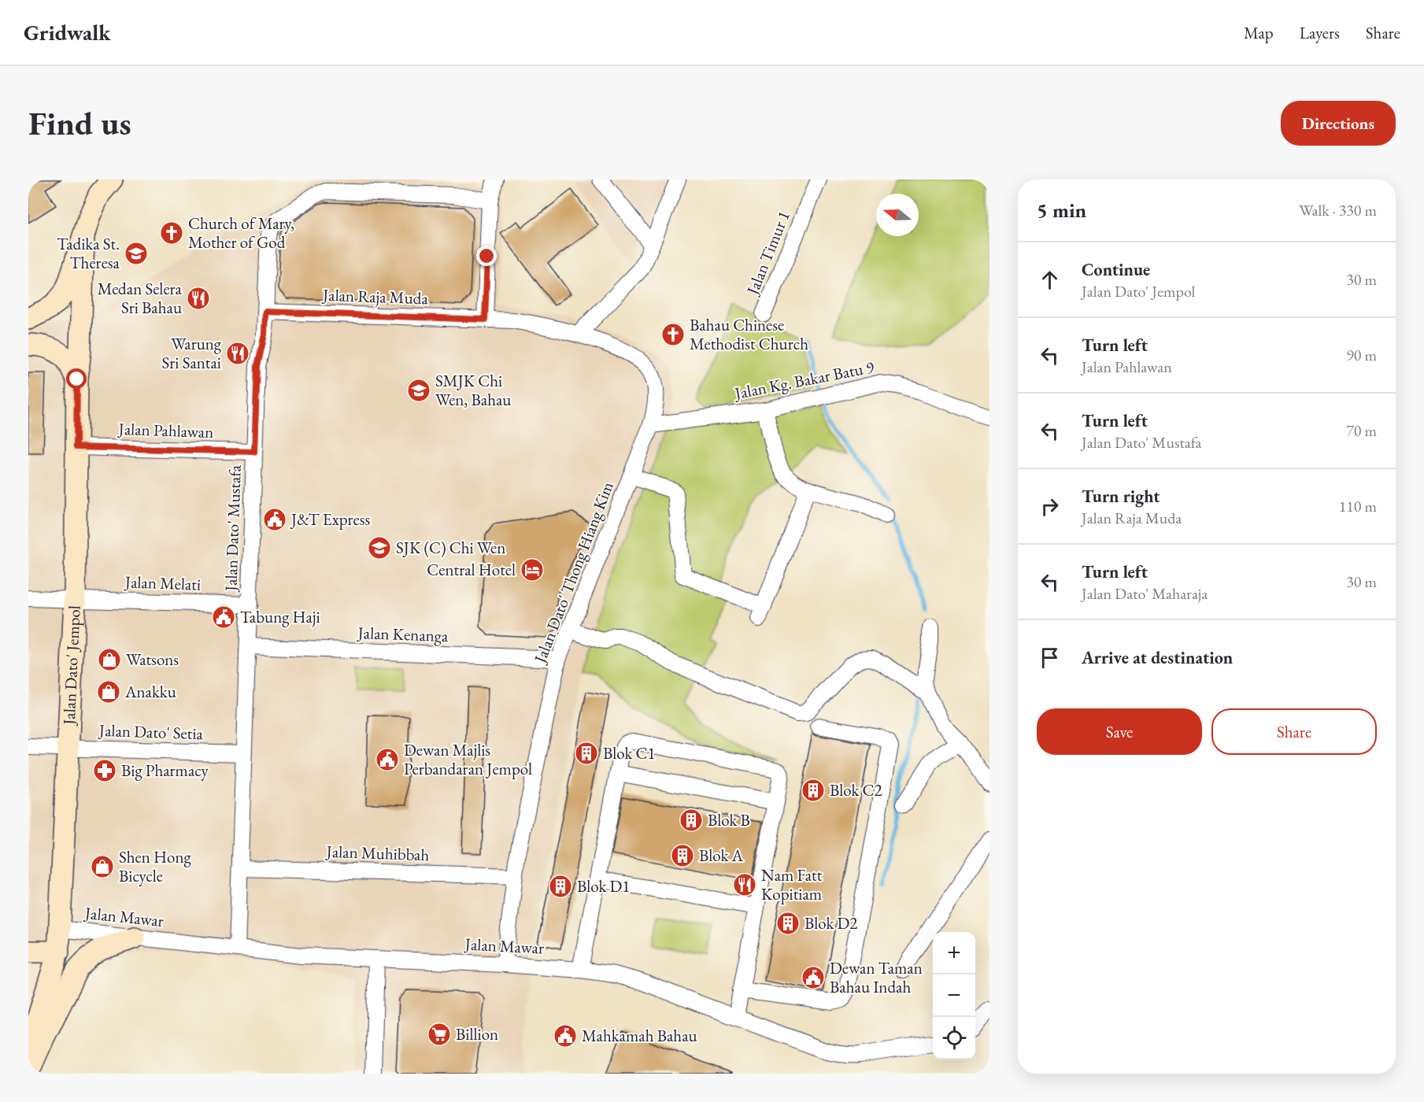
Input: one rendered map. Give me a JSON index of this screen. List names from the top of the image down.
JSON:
{
  "streets": {
    "main road": ["Jalan Dato' Jempol"],
    "street": [
      "Jalan Timur 1",
      "Jalan Raja Muda",
      "Jalan Kg. Bakar Batu 9",
      "Jalan Pahlawan",
      "Jalan Dato' Mustafa",
      "Jalan Dato' Thong Hiang Kim",
      "Jalan Melati",
      "Jalan Kenanga",
      "Jalan Dato' Setia",
      "Jalan Muhibbah",
      "Jalan Mawar"
    ]
  },
  "crossings": [
    ["Jalan Raja Muda", "Jalan Dato' Mustafa"],
    ["Jalan Raja Muda", "Jalan Dato' Thong Hiang Kim"],
    ["Jalan Kg. Bakar Batu 9", "Jalan Dato' Thong Hiang Kim"],
    ["Jalan Pahlawan", "Jalan Dato' Mustafa"],
    ["Jalan Pahlawan", "Jalan Dato' Jempol"],
    ["Jalan Dato' Mustafa", "Jalan Melati"],
    ["Jalan Dato' Mustafa", "Jalan Kenanga"],
    ["Jalan Dato' Mustafa", "Jalan Dato' Setia"],
    ["Jalan Dato' Mustafa", "Jalan Muhibbah"],
    ["Jalan Dato' Mustafa", "Jalan Mawar"],
    ["Jalan Dato' Thong Hiang Kim", "Jalan Kenanga"],
    ["Jalan Dato' Thong Hiang Kim", "Jalan Muhibbah"],
    ["Jalan Dato' Thong Hiang Kim", "Jalan Mawar"],
    ["Jalan Melati", "Jalan Dato' Jempol"],
    ["Jalan Dato' Jempol", "Jalan Dato' Setia"],
    ["Jalan Dato' Jempol", "Jalan Mawar"]
  ],
  "places": {
    "church": ["Church of Mary, Mother of God", "Bahau Chinese Methodist Church"],
    "school or university": ["Tadika St. Theresa", "SMJK Chi Wen, Bahau", "SJK (C) Chi Wen"],
    "restaurant": ["Medan Selera Sri Bahau", "Warung Sri Santai", "Nam Fatt Kopitiam"],
    "public building": [
      "J&T Express",
      "Tabung Haji",
      "Dewan Majlis Perbandaran Jempol",
      "Dewan Taman Bahau Indah",
      "Mahkamah Bahau"
    ],
    "hotel": ["Central Hotel"],
    "shop": ["Watsons", "Anakku", "Shen Hong Bicycle"],
    "building": [
      "Blok C1",
      "Blok C2",
      "Blok B",
      "Blok A",
      "Blok D1",
      "Blok D2"
    ],
    "pharmacy": ["Big Pharmacy"],
    "supermarket": ["Billion"]
  },
  "north": "left",
  "page": {
    "header": "Gridwalk",
    "nav": ["Map", "Layers", "Share"],
    "buttons": [
      "Directions",
      ["Save", "Share"]
    ],
    "title": "Find us",
    "heading": ["5 min", "Walk · 330 m"],
    "list": [
      ["Continue", "Jalan Dato' Jempol", "30 m"],
      ["Turn left", "Jalan Pahlawan", "90 m"],
      ["Turn left", "Jalan Dato' Mustafa", "70 m"],
      ["Turn right", "Jalan Raja Muda", "110 m"],
      ["Turn left", "Jalan Dato' Maharaja", "30 m"],
      "Arrive at destination"
    ],
    "map_buttons": ["+", "−"]
  }
}
